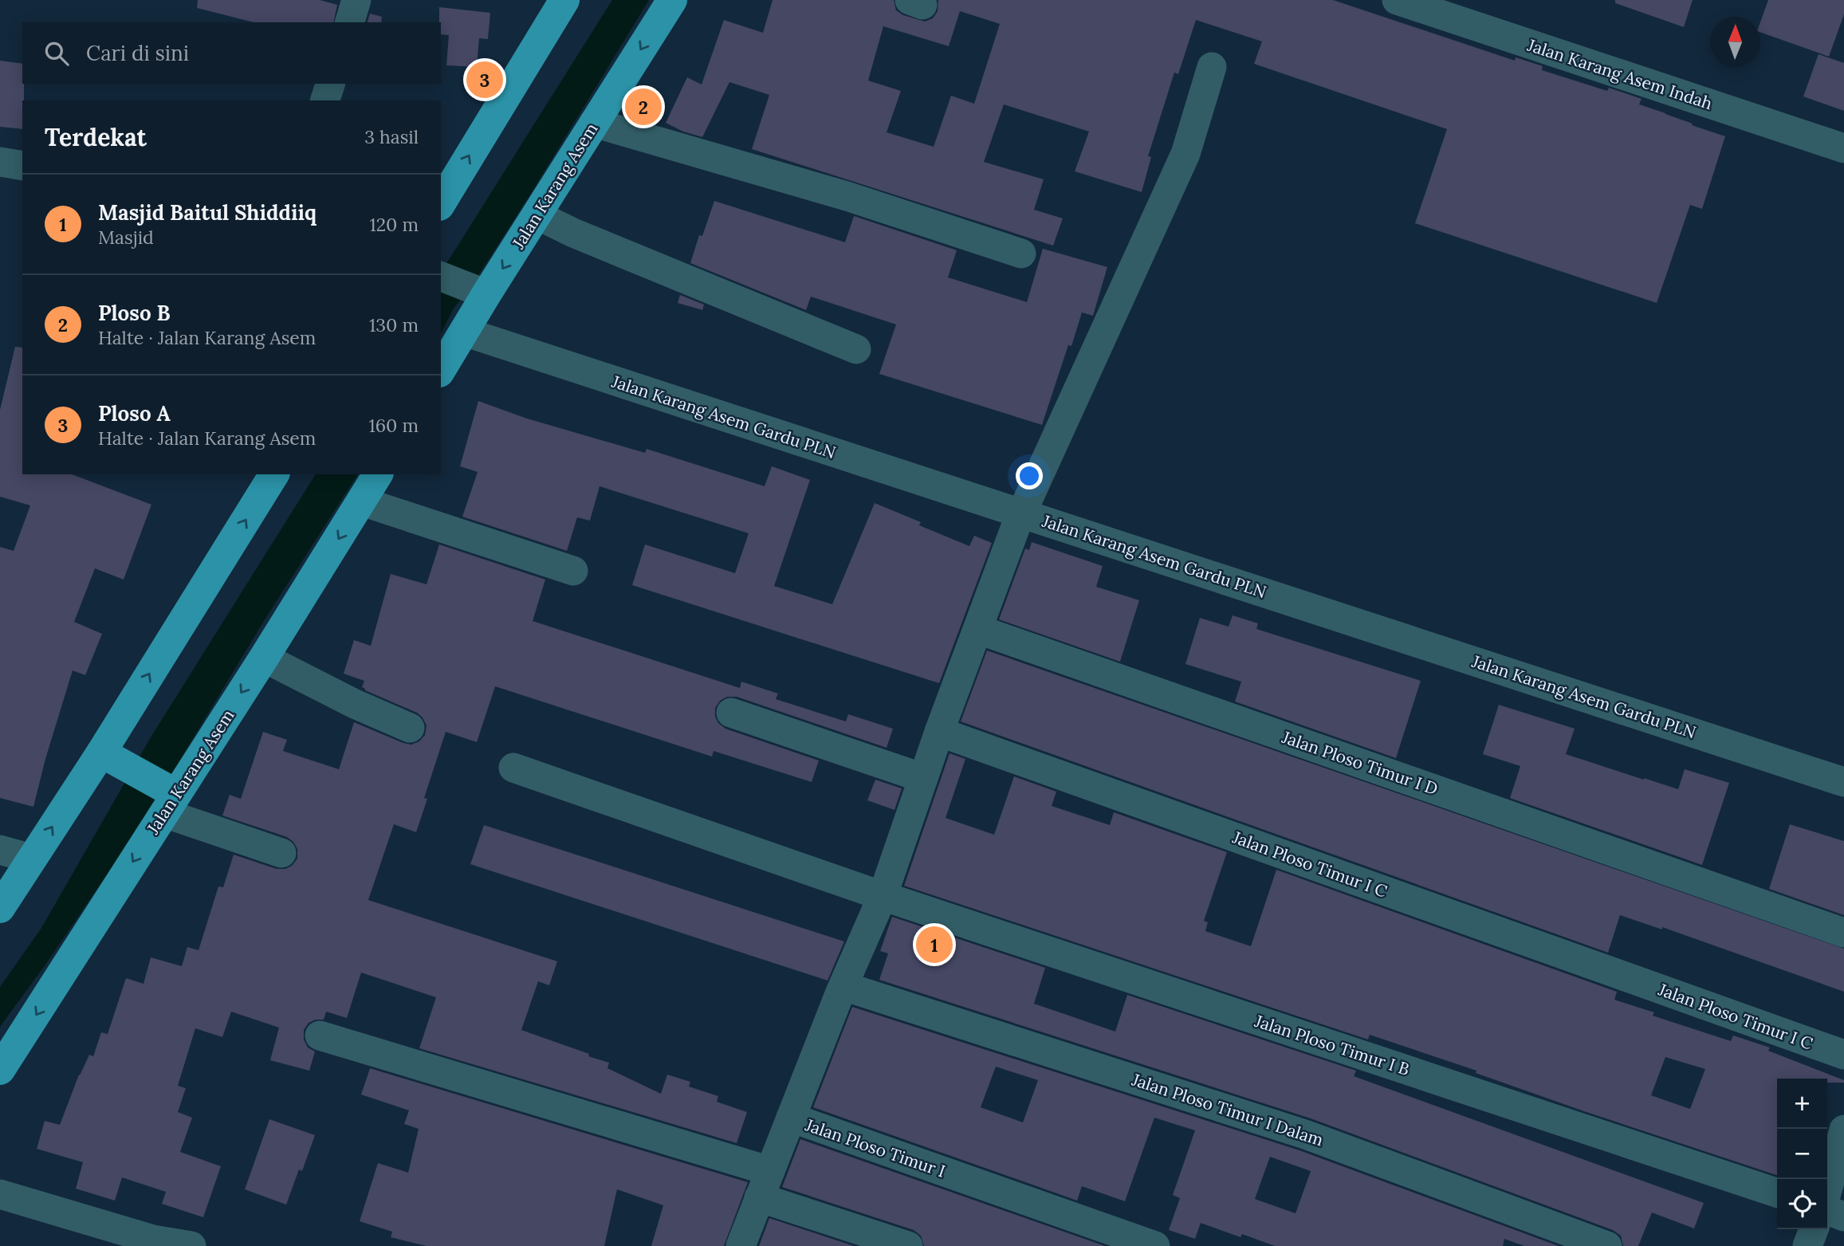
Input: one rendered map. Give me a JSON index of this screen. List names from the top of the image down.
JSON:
{
  "streets": {
    "main road": ["Jalan Karang Asem"],
    "street": [
      "Jalan Karang Asem Indah",
      "Jalan Karang Asem Gardu PLN",
      "Jalan Ploso Timur I D",
      "Jalan Ploso Timur I C",
      "Jalan Ploso Timur I B",
      "Jalan Ploso Timur I Dalam",
      "Jalan Ploso Timur I"
    ]
  },
  "crossings": [
    ["Jalan Karang Asem", "Jalan Karang Asem Gardu PLN"],
    ["Jalan Ploso Timur I B", "Jalan Ploso Timur I"],
    ["Jalan Ploso Timur I Dalam", "Jalan Ploso Timur I"]
  ],
  "north": "top",
  "page": {
    "search": "Cari di sini",
    "pins": ["3", "2", "1"],
    "heading": ["Terdekat", "3 hasil"],
    "list": [
      {
        "mark": "1",
        "name": "Masjid Baitul Shiddiiq",
        "note": "Masjid",
        "value": "120 m"
      },
      {
        "mark": "2",
        "name": "Ploso B",
        "note": "Halte · Jalan Karang Asem",
        "value": "130 m"
      },
      {
        "mark": "3",
        "name": "Ploso A",
        "note": "Halte · Jalan Karang Asem",
        "value": "160 m"
      }
    ],
    "map_buttons": ["+", "−"]
  }
}
